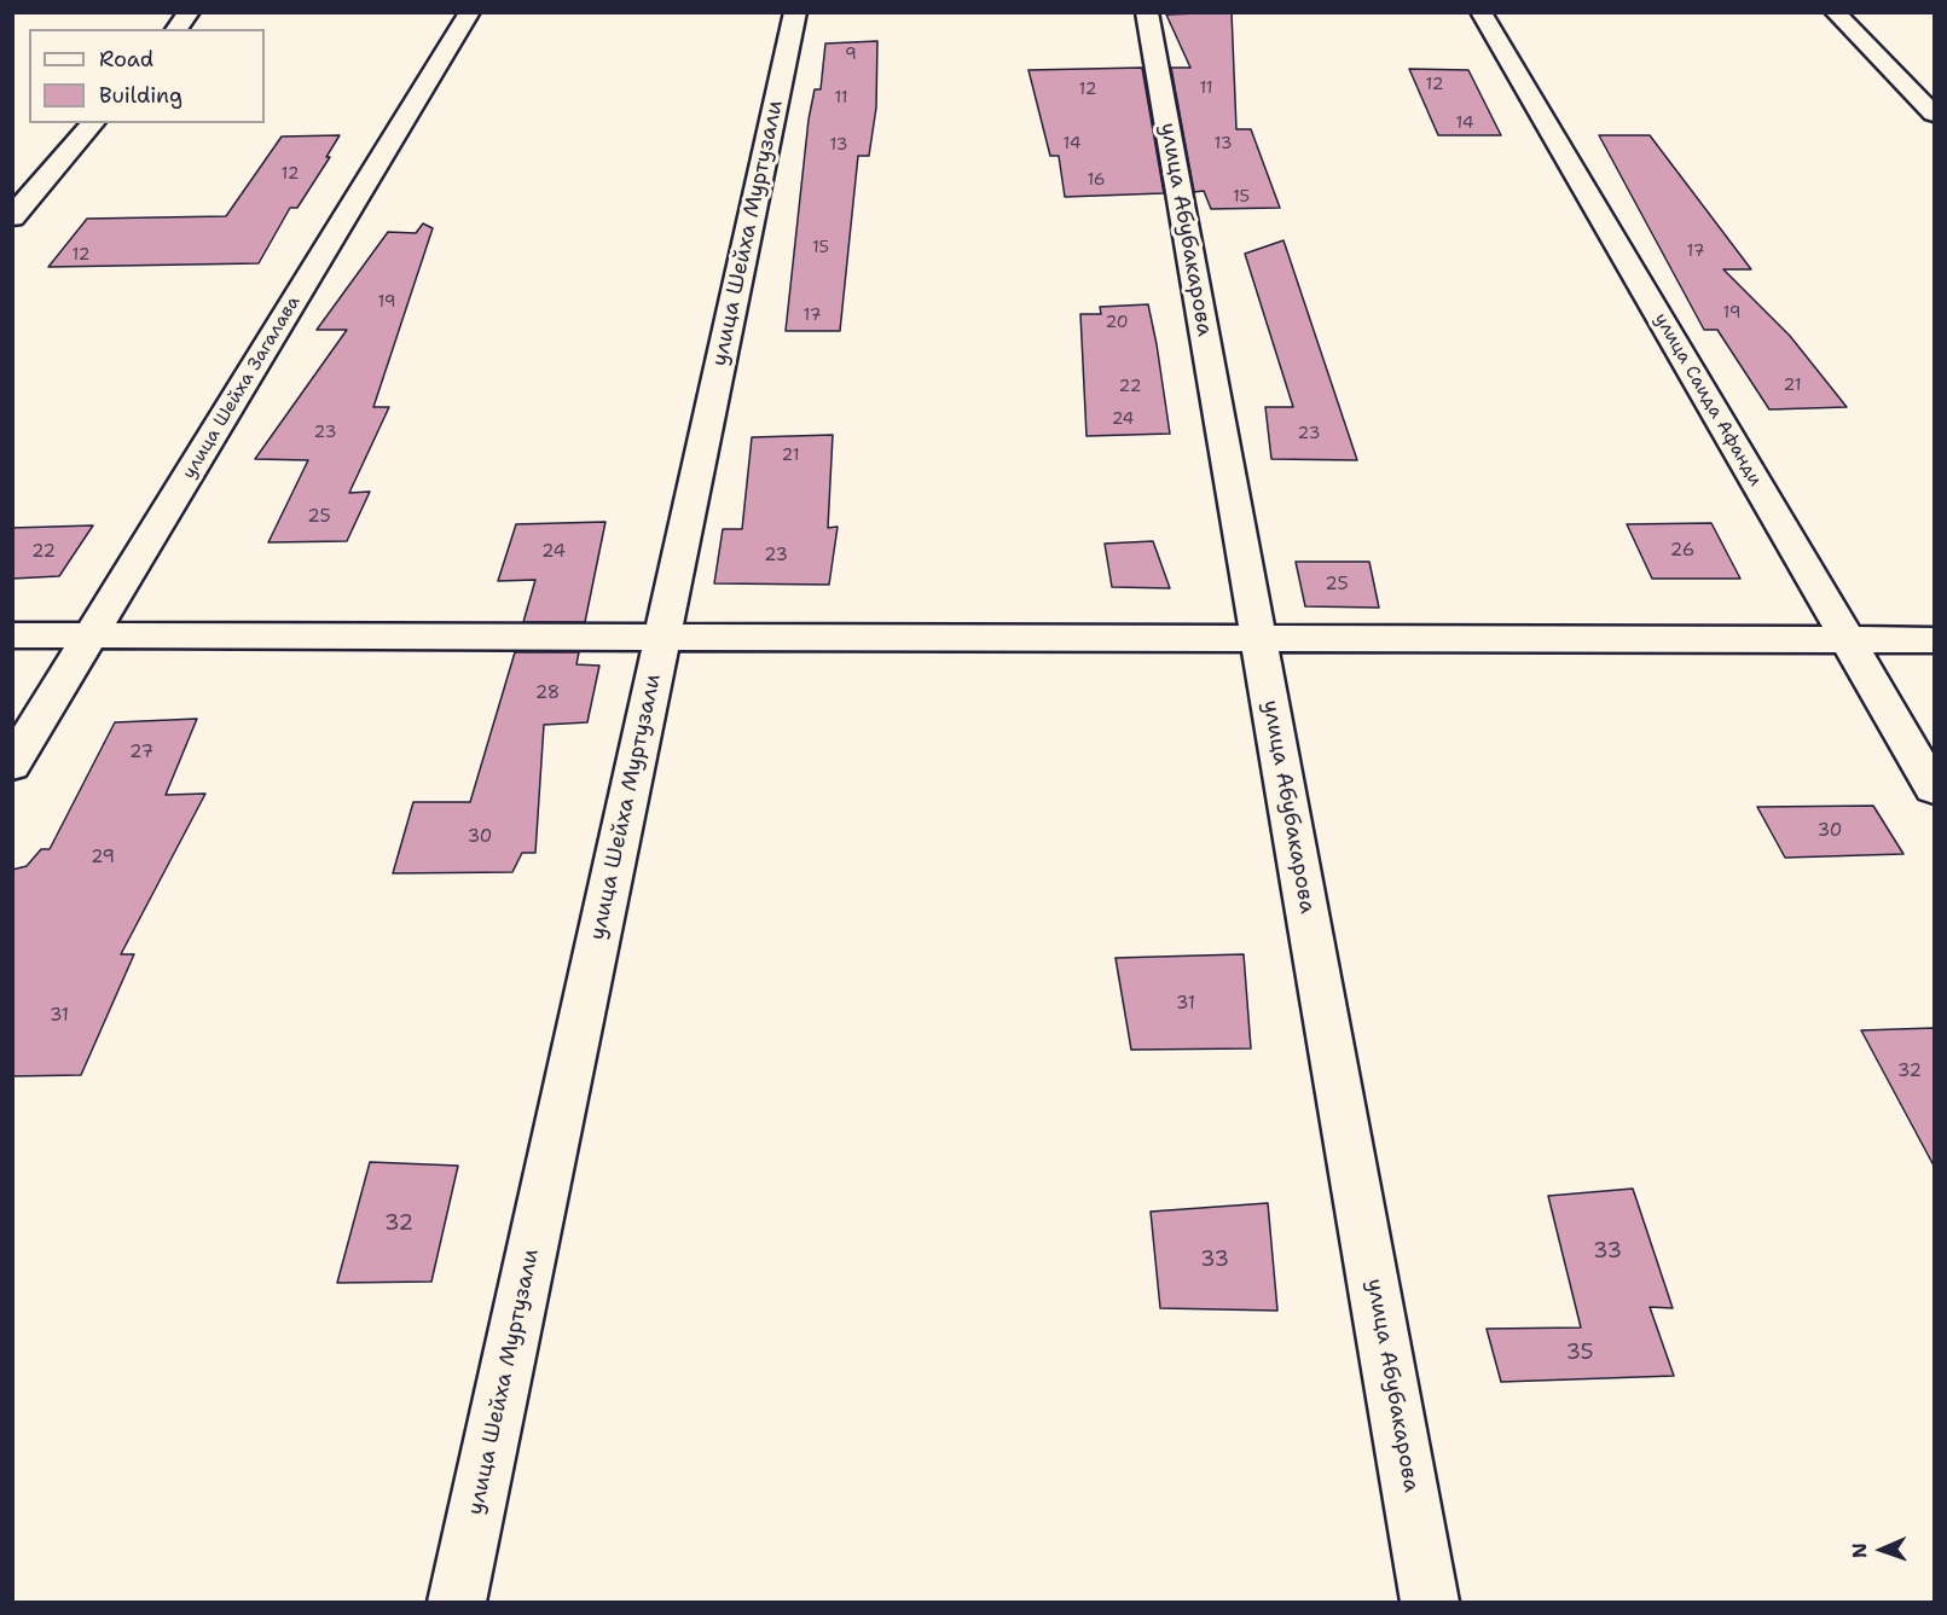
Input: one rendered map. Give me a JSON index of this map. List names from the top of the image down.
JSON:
{
  "streets": {
    "street": [
      "улица Абубакарова",
      "улица Шейха Муртузали",
      "улица Шейха Загалава",
      "улица Саида Афанди"
    ]
  },
  "house_numbers": [
    "9",
    "12",
    "11",
    "12",
    "11",
    "14",
    "14",
    "13",
    "13",
    "12",
    "16",
    "15",
    "15",
    "17",
    "12",
    "19",
    "19",
    "17",
    "20",
    "21",
    "22",
    "24",
    "23",
    "23",
    "21",
    "25",
    "26",
    "22",
    "24",
    "23",
    "25",
    "28",
    "27",
    "30",
    "30",
    "29",
    "31",
    "31",
    "32",
    "32",
    "33",
    "33",
    "35"
  ],
  "legend": ["Road", "Building"],
  "north": "left"
}
